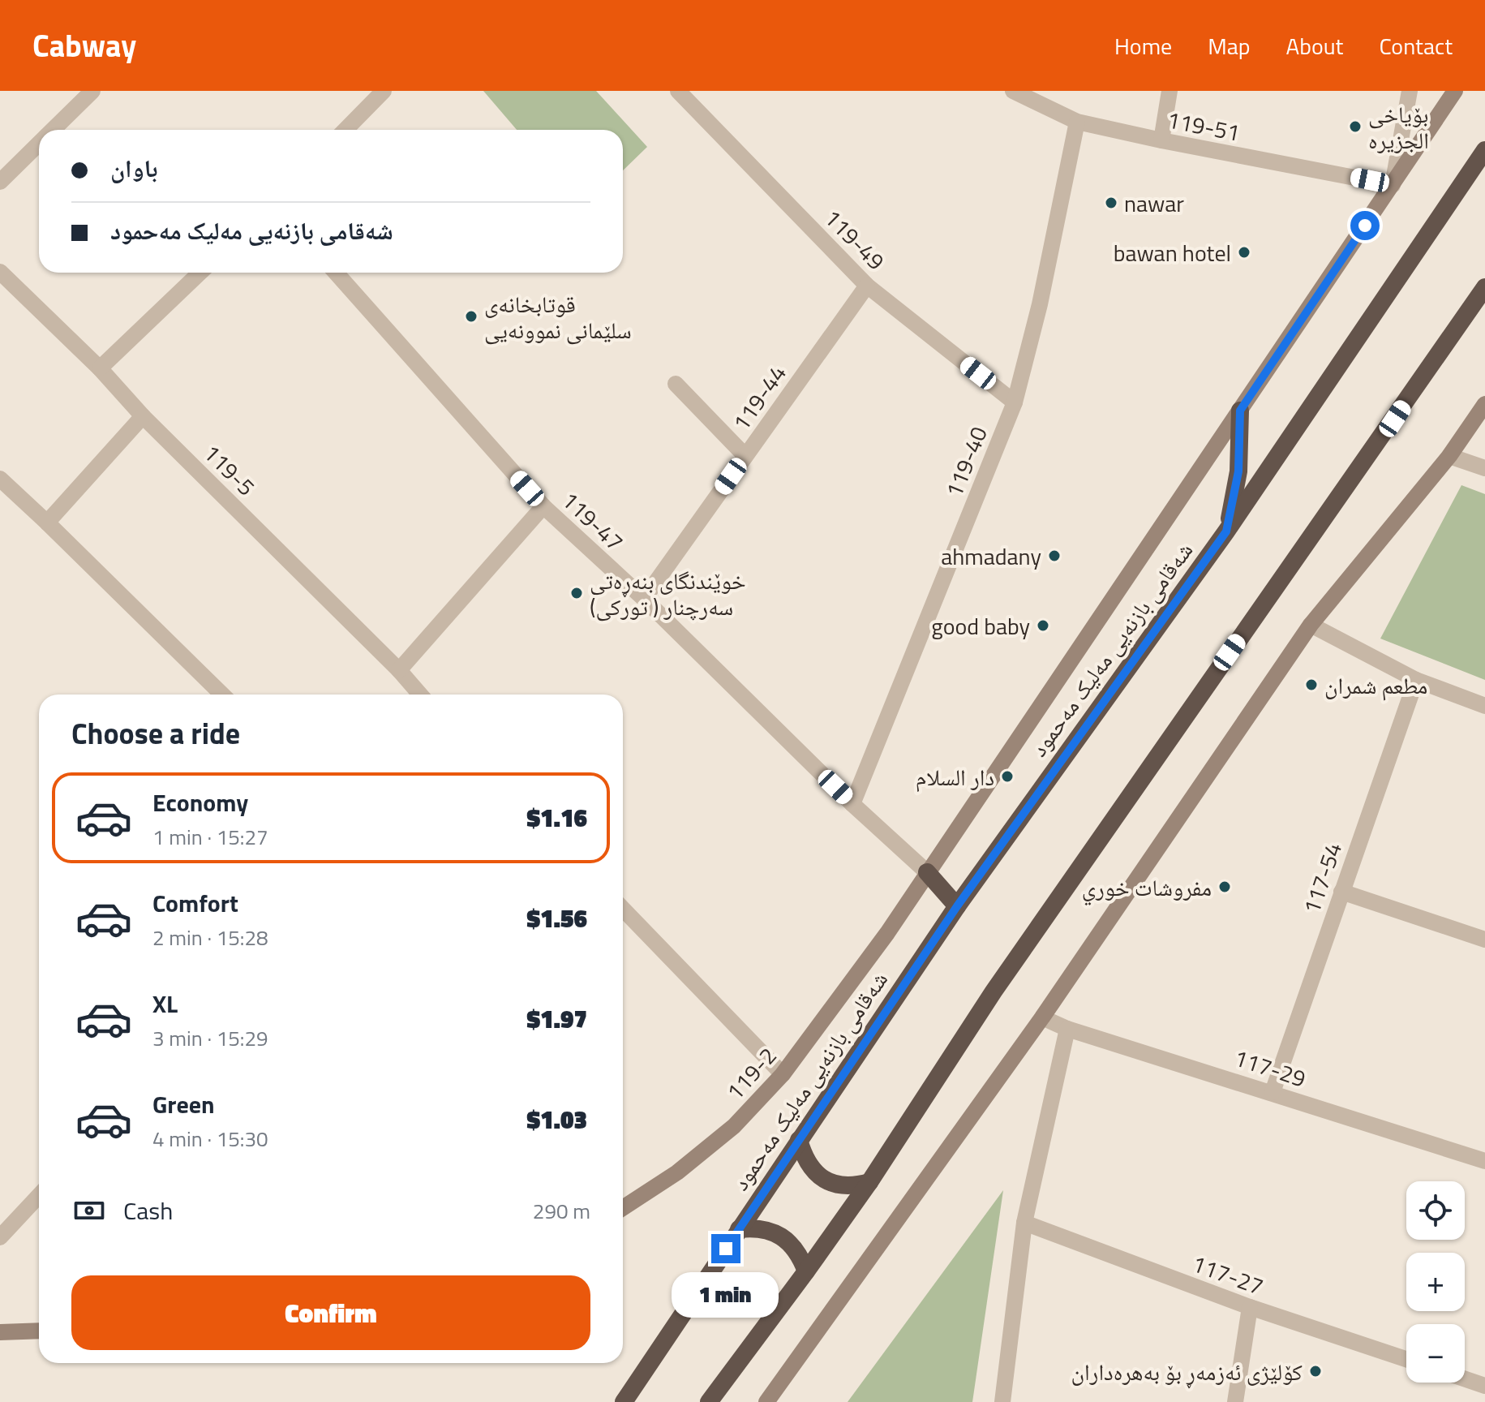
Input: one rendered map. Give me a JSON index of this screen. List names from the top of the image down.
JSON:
{
  "streets": {
    "highway": ["شەقامی بازنەیی مەلیک مەحمود"],
    "main road": ["119-2"],
    "street": [
      "119-51",
      "119-49",
      "119-44",
      "119-40",
      "119-5",
      "119-47",
      "117-54",
      "117-29",
      "117-27"
    ]
  },
  "crossings": [
    ["119-51", "119-40"],
    ["119-51", "119-2"],
    ["119-49", "119-44"],
    ["119-49", "119-40"],
    ["119-44", "119-47"],
    ["119-40", "119-47"],
    ["119-47", "119-2"],
    ["117-54", "117-29"]
  ],
  "places": [
    "بۆیاخی الجزیرە",
    "nawar",
    "bawan hotel",
    "قوتابخانەی سلێمانی نموونەیی",
    "ahmadany",
    "خوێندنگای بنەڕەتی سەرچنار ( تورکی)",
    "good baby",
    "مطعم شمران",
    "دار السلام",
    "مفروشات خوري",
    "کۆلێژی ئەزمەڕ بۆ بەهرەداران"
  ],
  "page": {
    "header": "Cabway",
    "nav": [
      "Home",
      "Map",
      "About",
      "Contact"
    ],
    "banner": ["باوان", "شەقامی بازنەیی مەلیک مەحمود"],
    "heading": "Choose a ride",
    "list": [
      {
        "name": "Economy",
        "note": "1 min · 15:27",
        "value": "$1.16"
      },
      {
        "name": "Comfort",
        "note": "2 min · 15:28",
        "value": "$1.56"
      },
      {
        "name": "XL",
        "note": "3 min · 15:29",
        "value": "$1.97"
      },
      {
        "name": "Green",
        "note": "4 min · 15:30",
        "value": "$1.03"
      }
    ],
    "pay": ["Cash", "290 m"],
    "map_buttons": ["+", "−"],
    "buttons": "Confirm",
    "bubble": "1 min"
  }
}
